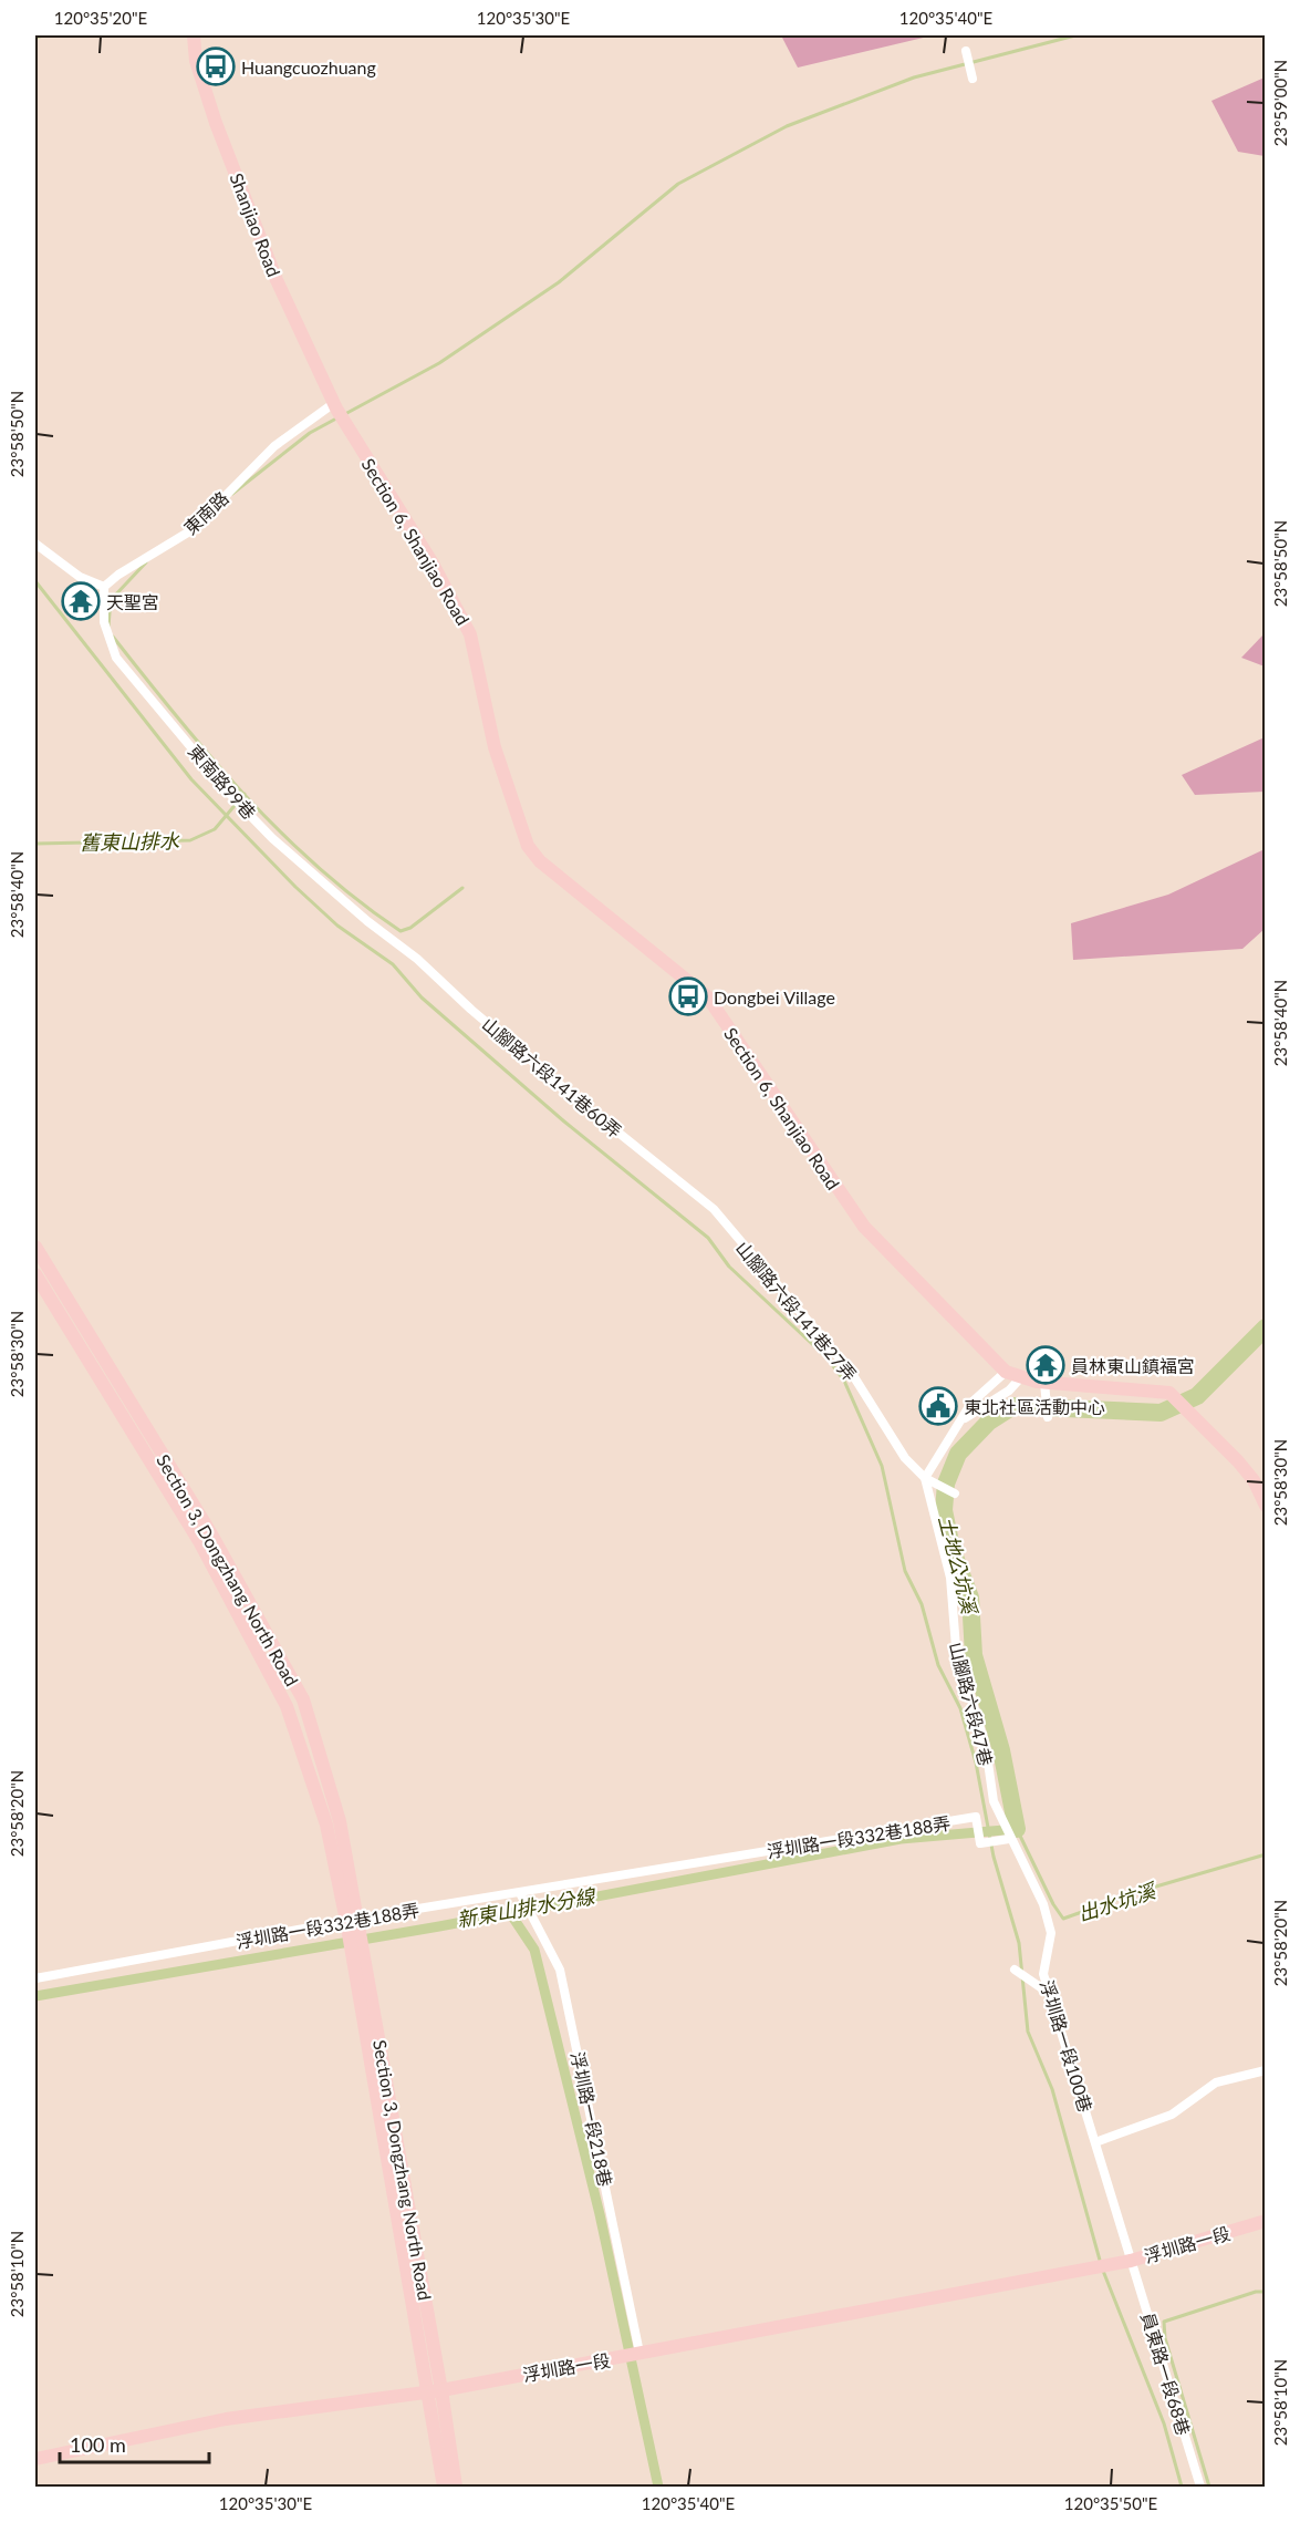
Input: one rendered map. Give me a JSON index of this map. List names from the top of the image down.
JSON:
{
  "streets": {
    "street": [
      "Shanjiao Road",
      "東南路",
      "Section 6, Shanjiao Road",
      "東南路99巷",
      "山腳路六段141巷60弄",
      "山腳路六段141巷27弄",
      "Section 3, Dongzhang North Road",
      "山腳路六段47巷",
      "浮圳路一段332巷188弄",
      "浮圳路一段100巷",
      "浮圳路一段218巷",
      "浮圳路一段",
      "員東路一段68巷"
    ]
  },
  "crossings": [
    ["Shanjiao Road", "東南路"],
    ["Shanjiao Road", "Section 6, Shanjiao Road"],
    ["東南路", "東南路99巷"],
    ["東南路99巷", "山腳路六段141巷60弄"],
    ["山腳路六段141巷60弄", "山腳路六段141巷27弄"],
    ["山腳路六段141巷27弄", "山腳路六段47巷"],
    ["Section 3, Dongzhang North Road", "浮圳路一段332巷188弄"],
    ["Section 3, Dongzhang North Road", "浮圳路一段"],
    ["山腳路六段47巷", "浮圳路一段332巷188弄"],
    ["山腳路六段47巷", "浮圳路一段100巷"],
    ["浮圳路一段332巷188弄", "浮圳路一段100巷"],
    ["浮圳路一段332巷188弄", "浮圳路一段218巷"],
    ["浮圳路一段100巷", "浮圳路一段"],
    ["浮圳路一段100巷", "員東路一段68巷"],
    ["浮圳路一段218巷", "浮圳路一段"],
    ["浮圳路一段", "員東路一段68巷"]
  ],
  "water": [
    "舊東山排水",
    "土地公坑溪",
    "出水坑溪",
    "新東山排水分線"
  ],
  "places": {
    "bus stop": ["Huangcuozhuang", "Dongbei Village"],
    "temple": ["天聖宮", "員林東山鎮福宮"],
    "public building": ["東北社區活動中心"]
  },
  "scale_bar": "100 m",
  "coordinates": [
    "120°35'20\"E",
    "120°35'30\"E",
    "120°35'40\"E",
    "23°59'00\"N",
    "23°58'50\"N",
    "23°58'40\"N",
    "23°58'30\"N",
    "23°58'20\"N",
    "23°58'10\"N",
    "120°35'50\"E"
  ]
}
